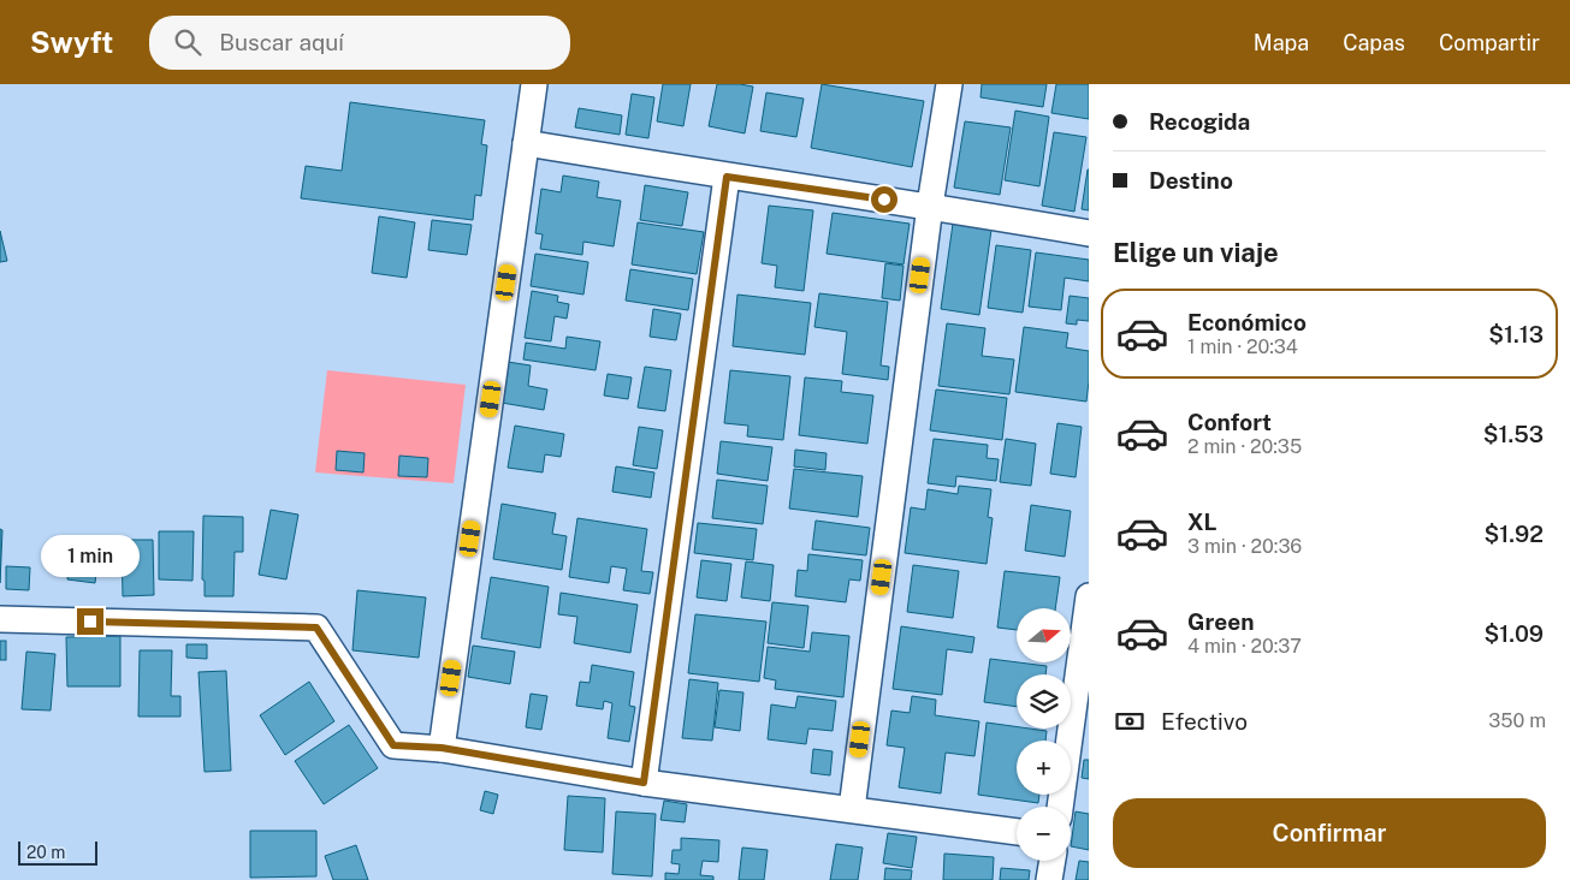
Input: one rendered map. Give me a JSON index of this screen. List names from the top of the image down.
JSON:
{
  "scale_bar": "20 m",
  "north": "right",
  "page": {
    "header": "Swyft",
    "search": "Buscar aquí",
    "nav": ["Mapa", "Capas", "Compartir"],
    "banner": ["Recogida", "Destino"],
    "heading": "Elige un viaje",
    "list": [
      {
        "name": "Económico",
        "note": "1 min · 20:34",
        "value": "$1.13"
      },
      {
        "name": "Confort",
        "note": "2 min · 20:35",
        "value": "$1.53"
      },
      {
        "name": "XL",
        "note": "3 min · 20:36",
        "value": "$1.92"
      },
      {
        "name": "Green",
        "note": "4 min · 20:37",
        "value": "$1.09"
      }
    ],
    "bubble": "1 min",
    "map_buttons": ["+", "−"],
    "pay": ["Efectivo", "350 m"],
    "buttons": "Confirmar",
    "scale": "20 m"
  }
}
